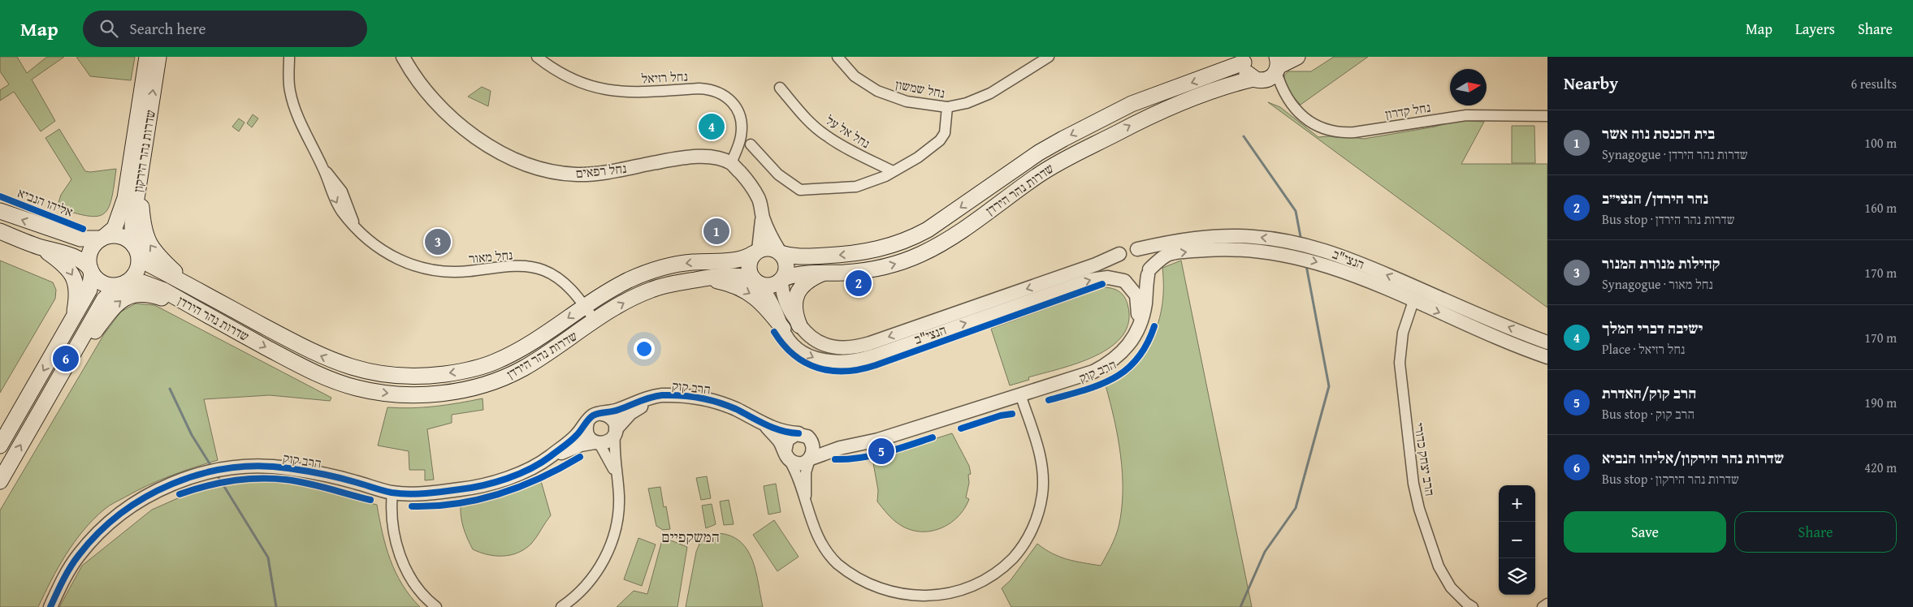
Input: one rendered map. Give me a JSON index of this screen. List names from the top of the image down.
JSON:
{
  "streets": {
    "main road": ["שדרות נהר הירקון", "שדרות נהר הירדן", "אליהו הנביא"],
    "street": [
      "נחל רזיאל",
      "נחל שמשון",
      "נחל קדרון",
      "נחל אל על",
      "נחל רפאים",
      "נחל מאור",
      "הנצי\"ב",
      "הרב קוק",
      "הרב יצחק כדורי"
    ]
  },
  "crossings": [
    ["נחל רזיאל", "נחל רפאים"],
    ["נחל קדרון", "שדרות נהר הירדן"],
    ["שדרות נהר הירקון", "שדרות נהר הירדן"],
    ["שדרות נהר הירקון", "אליהו הנביא"],
    ["נחל רפאים", "שדרות נהר הירדן"],
    ["נחל רפאים", "הנצי\"ב"],
    ["שדרות נהר הירדן", "אליהו הנביא"],
    ["שדרות נהר הירדן", "נחל מאור"],
    ["שדרות נהר הירדן", "הנצי\"ב"],
    ["הנצי\"ב", "הרב קוק"],
    ["הנצי\"ב", "הרב יצחק כדורי"]
  ],
  "districts": ["המשקפיים"],
  "north": "right",
  "page": {
    "header": "Map",
    "search": "Search here",
    "nav": ["Map", "Layers", "Share"],
    "heading": ["Nearby", "6 results"],
    "list": [
      {
        "mark": "1",
        "name": "בית הכנסת נוה אשר",
        "note": "Synagogue · שדרות נהר הירדן",
        "value": "100 m"
      },
      {
        "mark": "2",
        "name": "נהר הירדן/ הנצי״ב",
        "note": "Bus stop · שדרות נהר הירדן",
        "value": "160 m"
      },
      {
        "mark": "3",
        "name": "קהילות מנורת המנור",
        "note": "Synagogue · נחל מאור",
        "value": "170 m"
      },
      {
        "mark": "4",
        "name": "ישיבה דברי המלך",
        "note": "Place · נחל רזיאל",
        "value": "170 m"
      },
      {
        "mark": "5",
        "name": "הרב קוק/האדרת",
        "note": "Bus stop · הרב קוק",
        "value": "190 m"
      },
      {
        "mark": "6",
        "name": "שדרות נהר הירקון/אליהו הנביא",
        "note": "Bus stop · שדרות נהר הירקון",
        "value": "420 m"
      }
    ],
    "pins": [
      "4",
      "1",
      "3",
      "2",
      "6",
      "5"
    ],
    "map_buttons": ["+", "−"],
    "buttons": ["Save", "Share"]
  }
}
